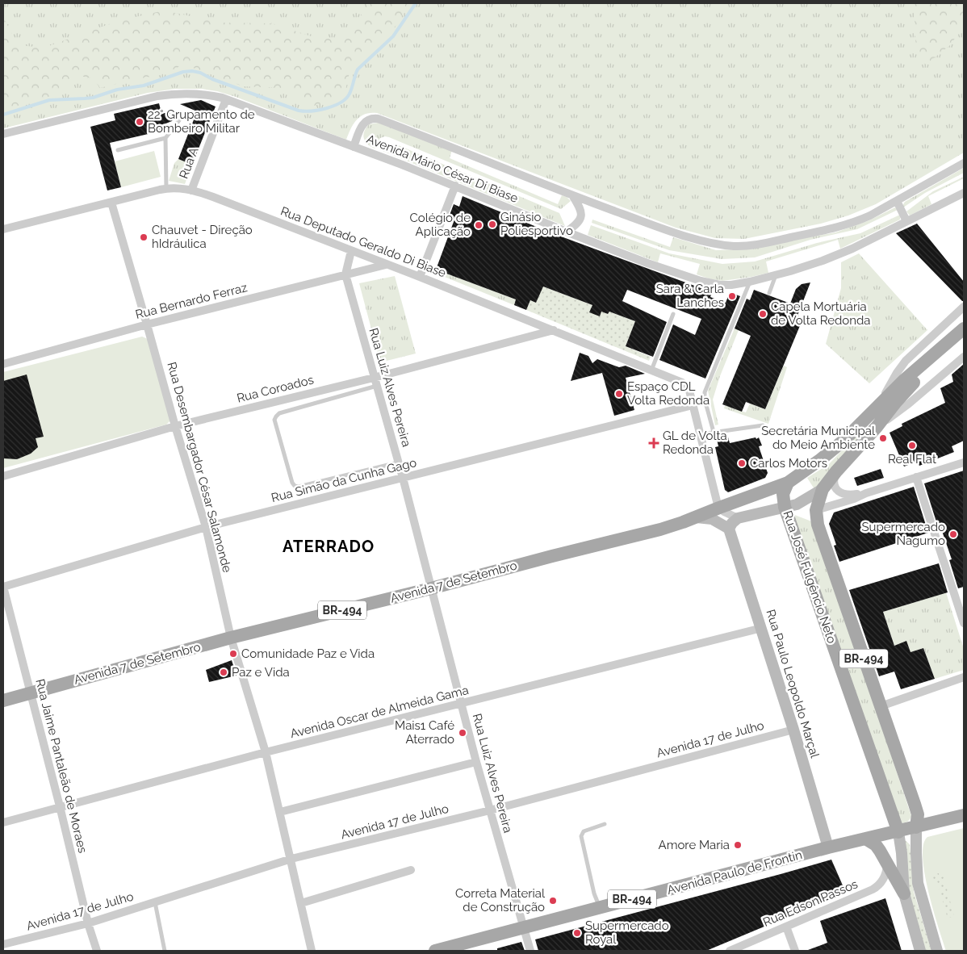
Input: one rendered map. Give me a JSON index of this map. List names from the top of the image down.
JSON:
{
  "streets": {
    "main road": [
      "Rua José Fulgêncio Neto",
      "Avenida 7 de Setembro",
      "BR-494",
      "Avenida Paulo de Frontin"
    ],
    "street": [
      "Rua A",
      "Avenida Mário César Di Biase",
      "Rua Deputado Geraldo Di Biase",
      "Rua Bernardo Ferraz",
      "Rua Luiz Alves Pereira",
      "Rua Coroados",
      "Rua Desembargador César Salamonde",
      "Rua Simão da Cunha Gago",
      "Rua Paulo Leopoldo Marçal",
      "Avenida Oscar de Almeida Gama",
      "Avenida 17 de Julho",
      "Rua Jaime Pantaleão de Moraes",
      "Rua Edson Passos"
    ]
  },
  "crossings": [
    ["Rua A", "Rua Deputado Geraldo Di Biase"],
    ["Rua Deputado Geraldo Di Biase", "Rua Bernardo Ferraz"],
    ["Rua Deputado Geraldo Di Biase", "Rua Coroados"],
    ["Rua Deputado Geraldo Di Biase", "Rua Desembargador César Salamonde"],
    ["Rua Deputado Geraldo Di Biase", "Rua Simão da Cunha Gago"],
    ["Rua Bernardo Ferraz", "Rua Luiz Alves Pereira"],
    ["Rua Bernardo Ferraz", "Rua Desembargador César Salamonde"],
    ["Rua Luiz Alves Pereira", "Rua Coroados"],
    ["Rua Luiz Alves Pereira", "Rua Simão da Cunha Gago"],
    ["Rua Luiz Alves Pereira", "Avenida 7 de Setembro"],
    ["Rua Luiz Alves Pereira", "Avenida Oscar de Almeida Gama"],
    ["Rua Luiz Alves Pereira", "Avenida 17 de Julho"],
    ["Rua Luiz Alves Pereira", "Avenida Paulo de Frontin"],
    ["Rua Coroados", "Rua Desembargador César Salamonde"],
    ["Rua Desembargador César Salamonde", "Rua Simão da Cunha Gago"],
    ["Rua Desembargador César Salamonde", "Avenida 7 de Setembro"],
    ["Rua Desembargador César Salamonde", "Avenida Oscar de Almeida Gama"],
    ["Rua Desembargador César Salamonde", "Avenida 17 de Julho"],
    ["Rua Simão da Cunha Gago", "Rua Jaime Pantaleão de Moraes"],
    ["Rua José Fulgêncio Neto", "Avenida 7 de Setembro"],
    ["Rua José Fulgêncio Neto", "Avenida Paulo de Frontin"],
    ["Avenida 7 de Setembro", "Rua Jaime Pantaleão de Moraes"],
    ["Rua Paulo Leopoldo Marçal", "Avenida Oscar de Almeida Gama"],
    ["Rua Paulo Leopoldo Marçal", "Avenida 17 de Julho"],
    ["Rua Paulo Leopoldo Marçal", "Avenida Paulo de Frontin"],
    ["Avenida Oscar de Almeida Gama", "Rua Jaime Pantaleão de Moraes"],
    ["Avenida 17 de Julho", "Rua Jaime Pantaleão de Moraes"]
  ],
  "districts": ["ATERRADO"],
  "places": {
    "other": [
      "22° Grupamento de Bombeiro Militar",
      "Ginásio Poliesportivo",
      "Colégio de Aplicação",
      "Chauvet - Direção hIdráulica",
      "Sara & Carla Lanches",
      "Capela Mortuária de Volta Redonda",
      "Espaço CDL Volta Redonda",
      "Secretária Municipal do Meio Ambiente",
      "Real Flat",
      "Carlos Motors",
      "Supermercado Nagumo",
      "Comunidade Paz e Vida",
      "Paz e Vida",
      "Mais1 Café Aterrado",
      "Amore Maria",
      "Correta Material de Construção",
      "Supermercado Royal"
    ],
    "health": ["GL de Volta Redonda"]
  }
}
